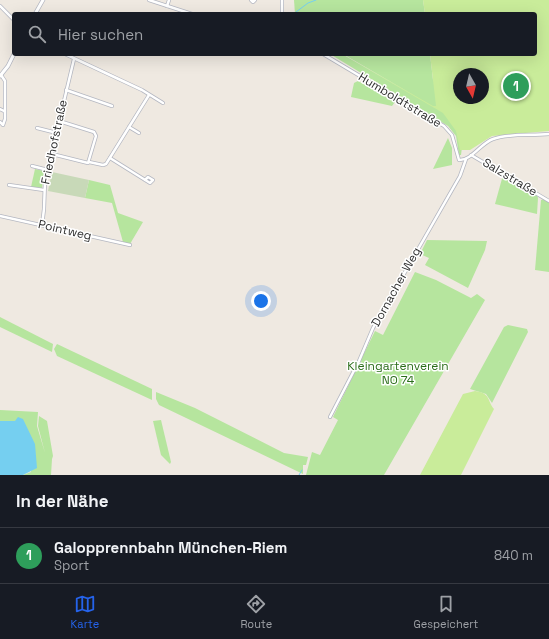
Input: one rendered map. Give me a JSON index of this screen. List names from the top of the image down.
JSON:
{
  "streets": {
    "street": [
      "Humboldtstraße",
      "Friedhofstraße",
      "Salzstraße",
      "Pointweg",
      "Dornacher Weg"
    ]
  },
  "crossings": [
    ["Humboldtstraße", "Dornacher Weg"],
    ["Friedhofstraße", "Pointweg"],
    ["Salzstraße", "Dornacher Weg"]
  ],
  "parks": ["Kleingartenverein NO 74"],
  "north": "bottom",
  "page": {
    "search": "Hier suchen",
    "pins": "1",
    "heading": "In der Nähe",
    "list": [
      {
        "mark": "1",
        "name": "Galopprennbahn München-Riem",
        "note": "Sport",
        "value": "840 m"
      }
    ],
    "nav": ["Karte", "Route", "Gespeichert"]
  }
}
